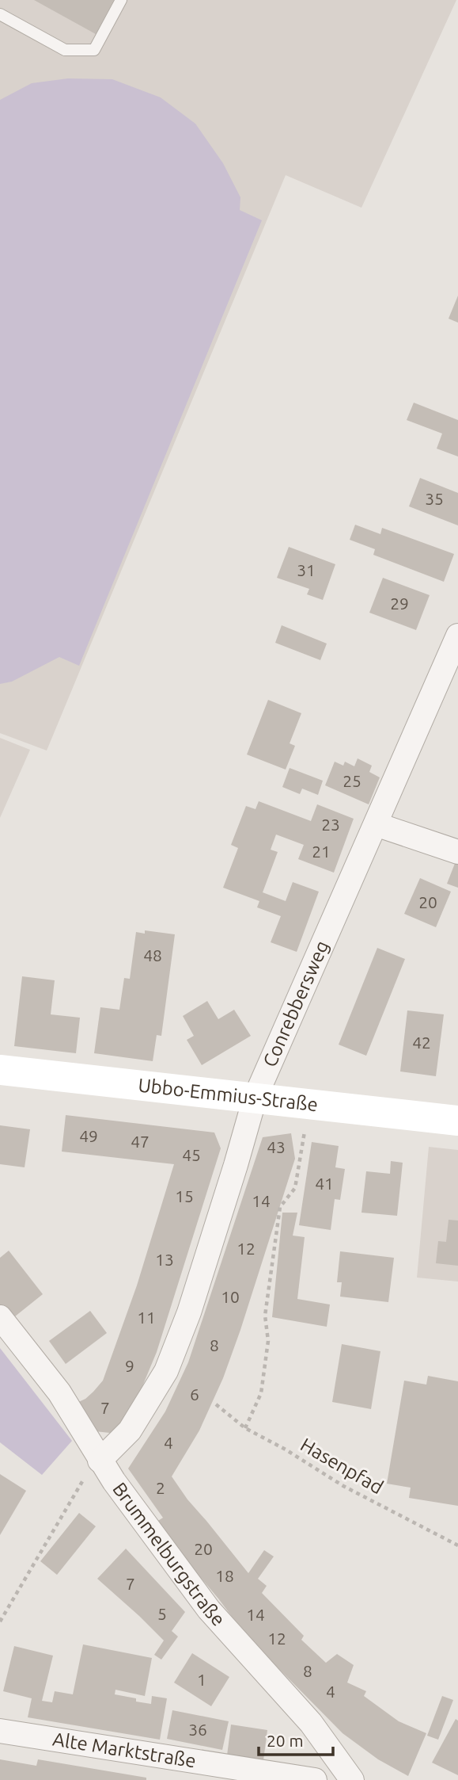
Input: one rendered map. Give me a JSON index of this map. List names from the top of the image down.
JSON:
{
  "streets": {
    "main road": ["Ubbo-Emmius-Straße"],
    "street": ["Conrebbersweg", "Brummelburgstraße", "Alte Marktstraße"],
    "path": ["Hasenpfad"]
  },
  "crossings": [
    ["Conrebbersweg", "Ubbo-Emmius-Straße"],
    ["Conrebbersweg", "Brummelburgstraße"]
  ],
  "house_numbers": [
    "35",
    "31",
    "29",
    "25",
    "23",
    "21",
    "20",
    "48",
    "42",
    "49",
    "47",
    "43",
    "45",
    "41",
    "15",
    "14",
    "12",
    "13",
    "10",
    "11",
    "8",
    "9",
    "6",
    "7",
    "4",
    "2",
    "20",
    "18",
    "7",
    "5",
    "14",
    "12",
    "8",
    "1",
    "4",
    "36"
  ],
  "scale_bar": "20 m"
}
